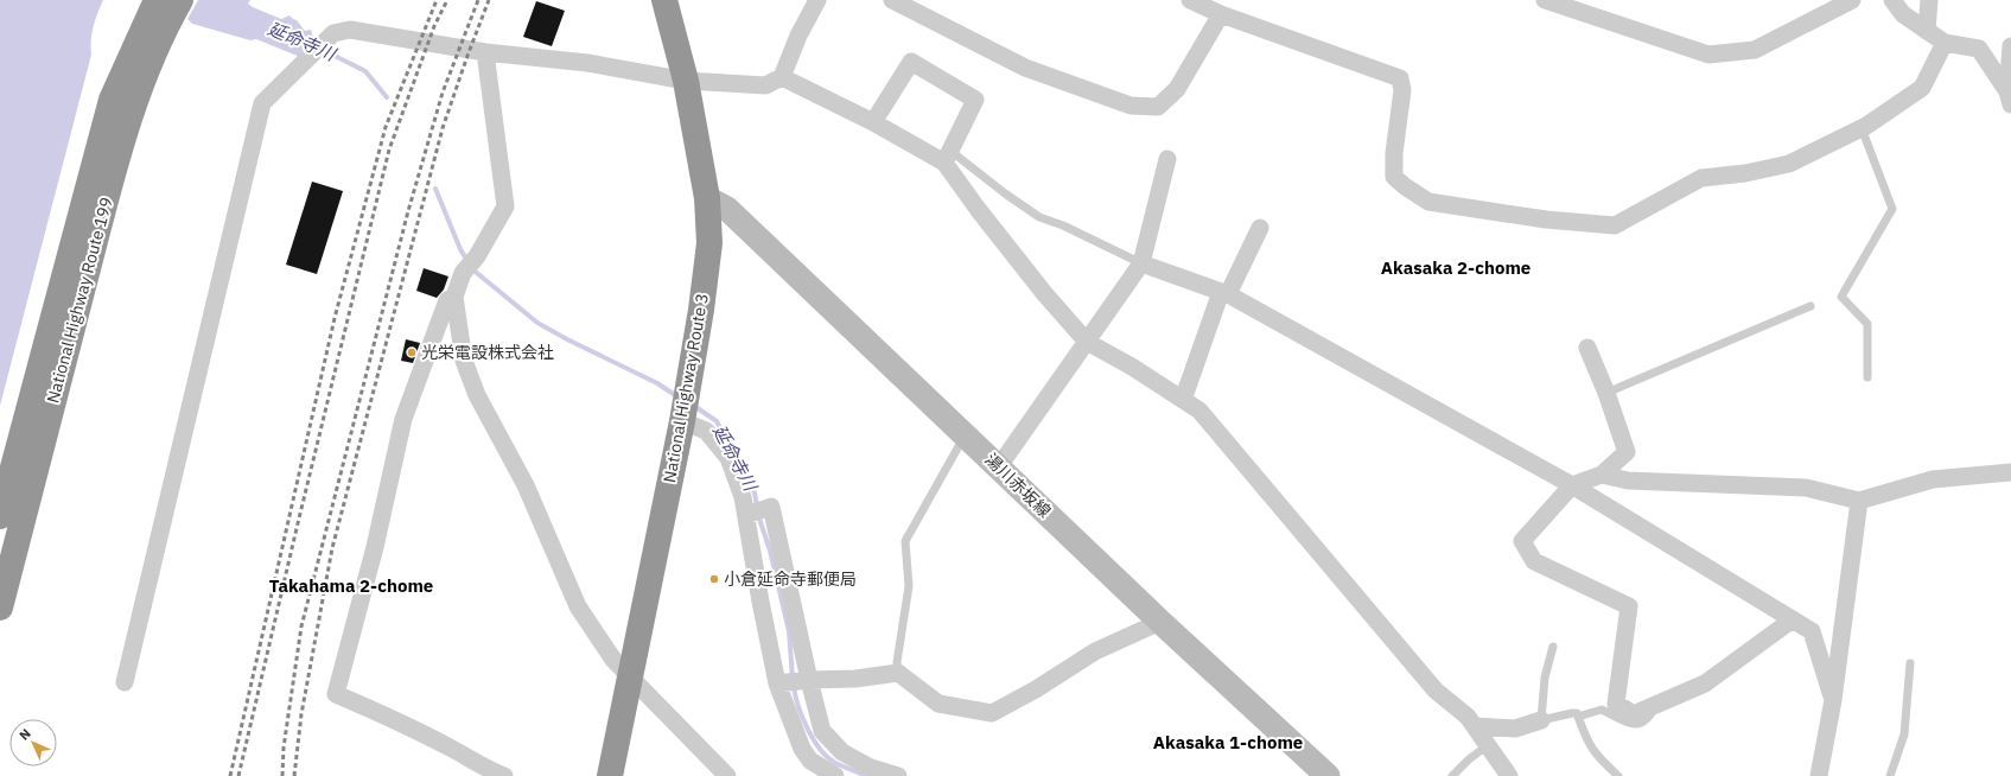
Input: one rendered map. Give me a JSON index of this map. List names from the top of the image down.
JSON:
{
  "streets": {
    "highway": ["National Highway Route 199", "National Highway Route 3"],
    "main road": ["湯川赤坂線"]
  },
  "crossings": [
    ["National Highway Route 3", "湯川赤坂線"]
  ],
  "districts": ["Akasaka 2-chome", "Takahama 2-chome", "Akasaka 1-chome"],
  "water": ["延命寺川"],
  "places": ["光栄電設株式会社", "小倉延命寺郵便局"],
  "north": "top left"
}
